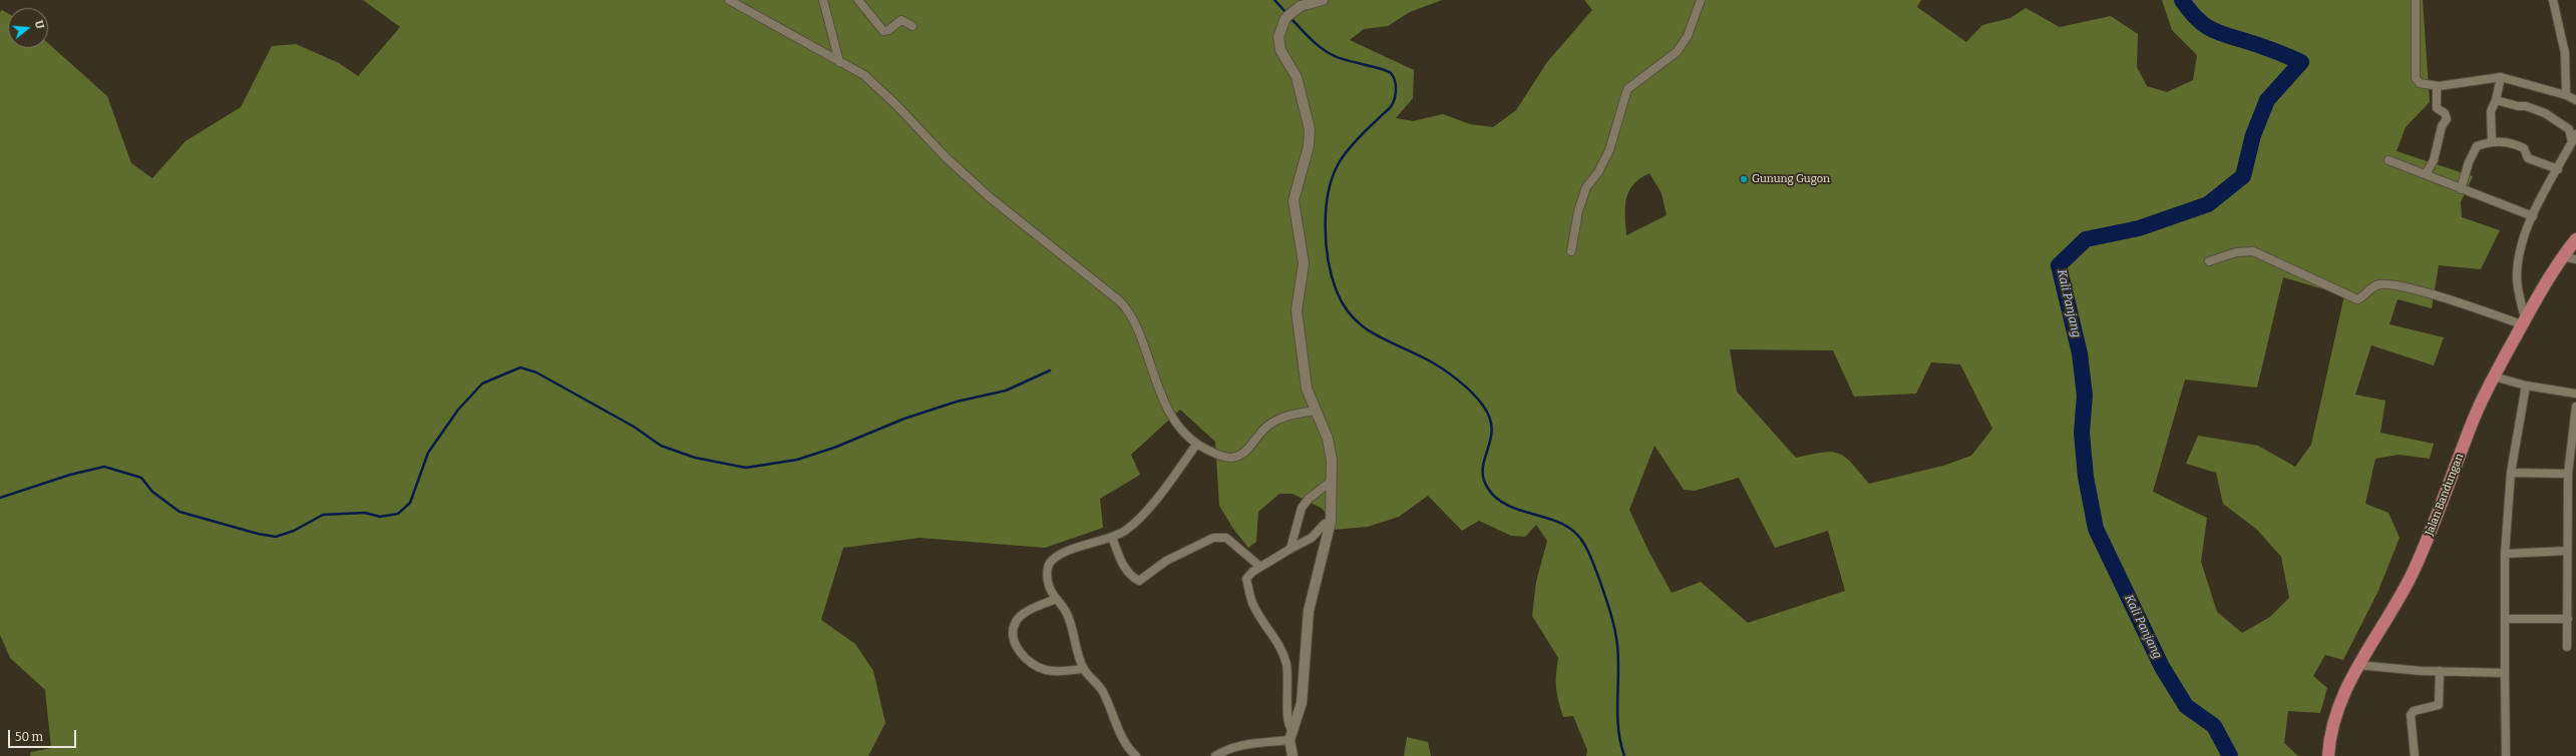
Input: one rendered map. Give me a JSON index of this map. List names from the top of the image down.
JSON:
{
  "streets": {
    "main road": ["Jalan Bandungan"]
  },
  "water": ["Kali Panjang"],
  "places": ["Gunung Gugon"],
  "scale_bar": "50 m",
  "north": "right"
}
